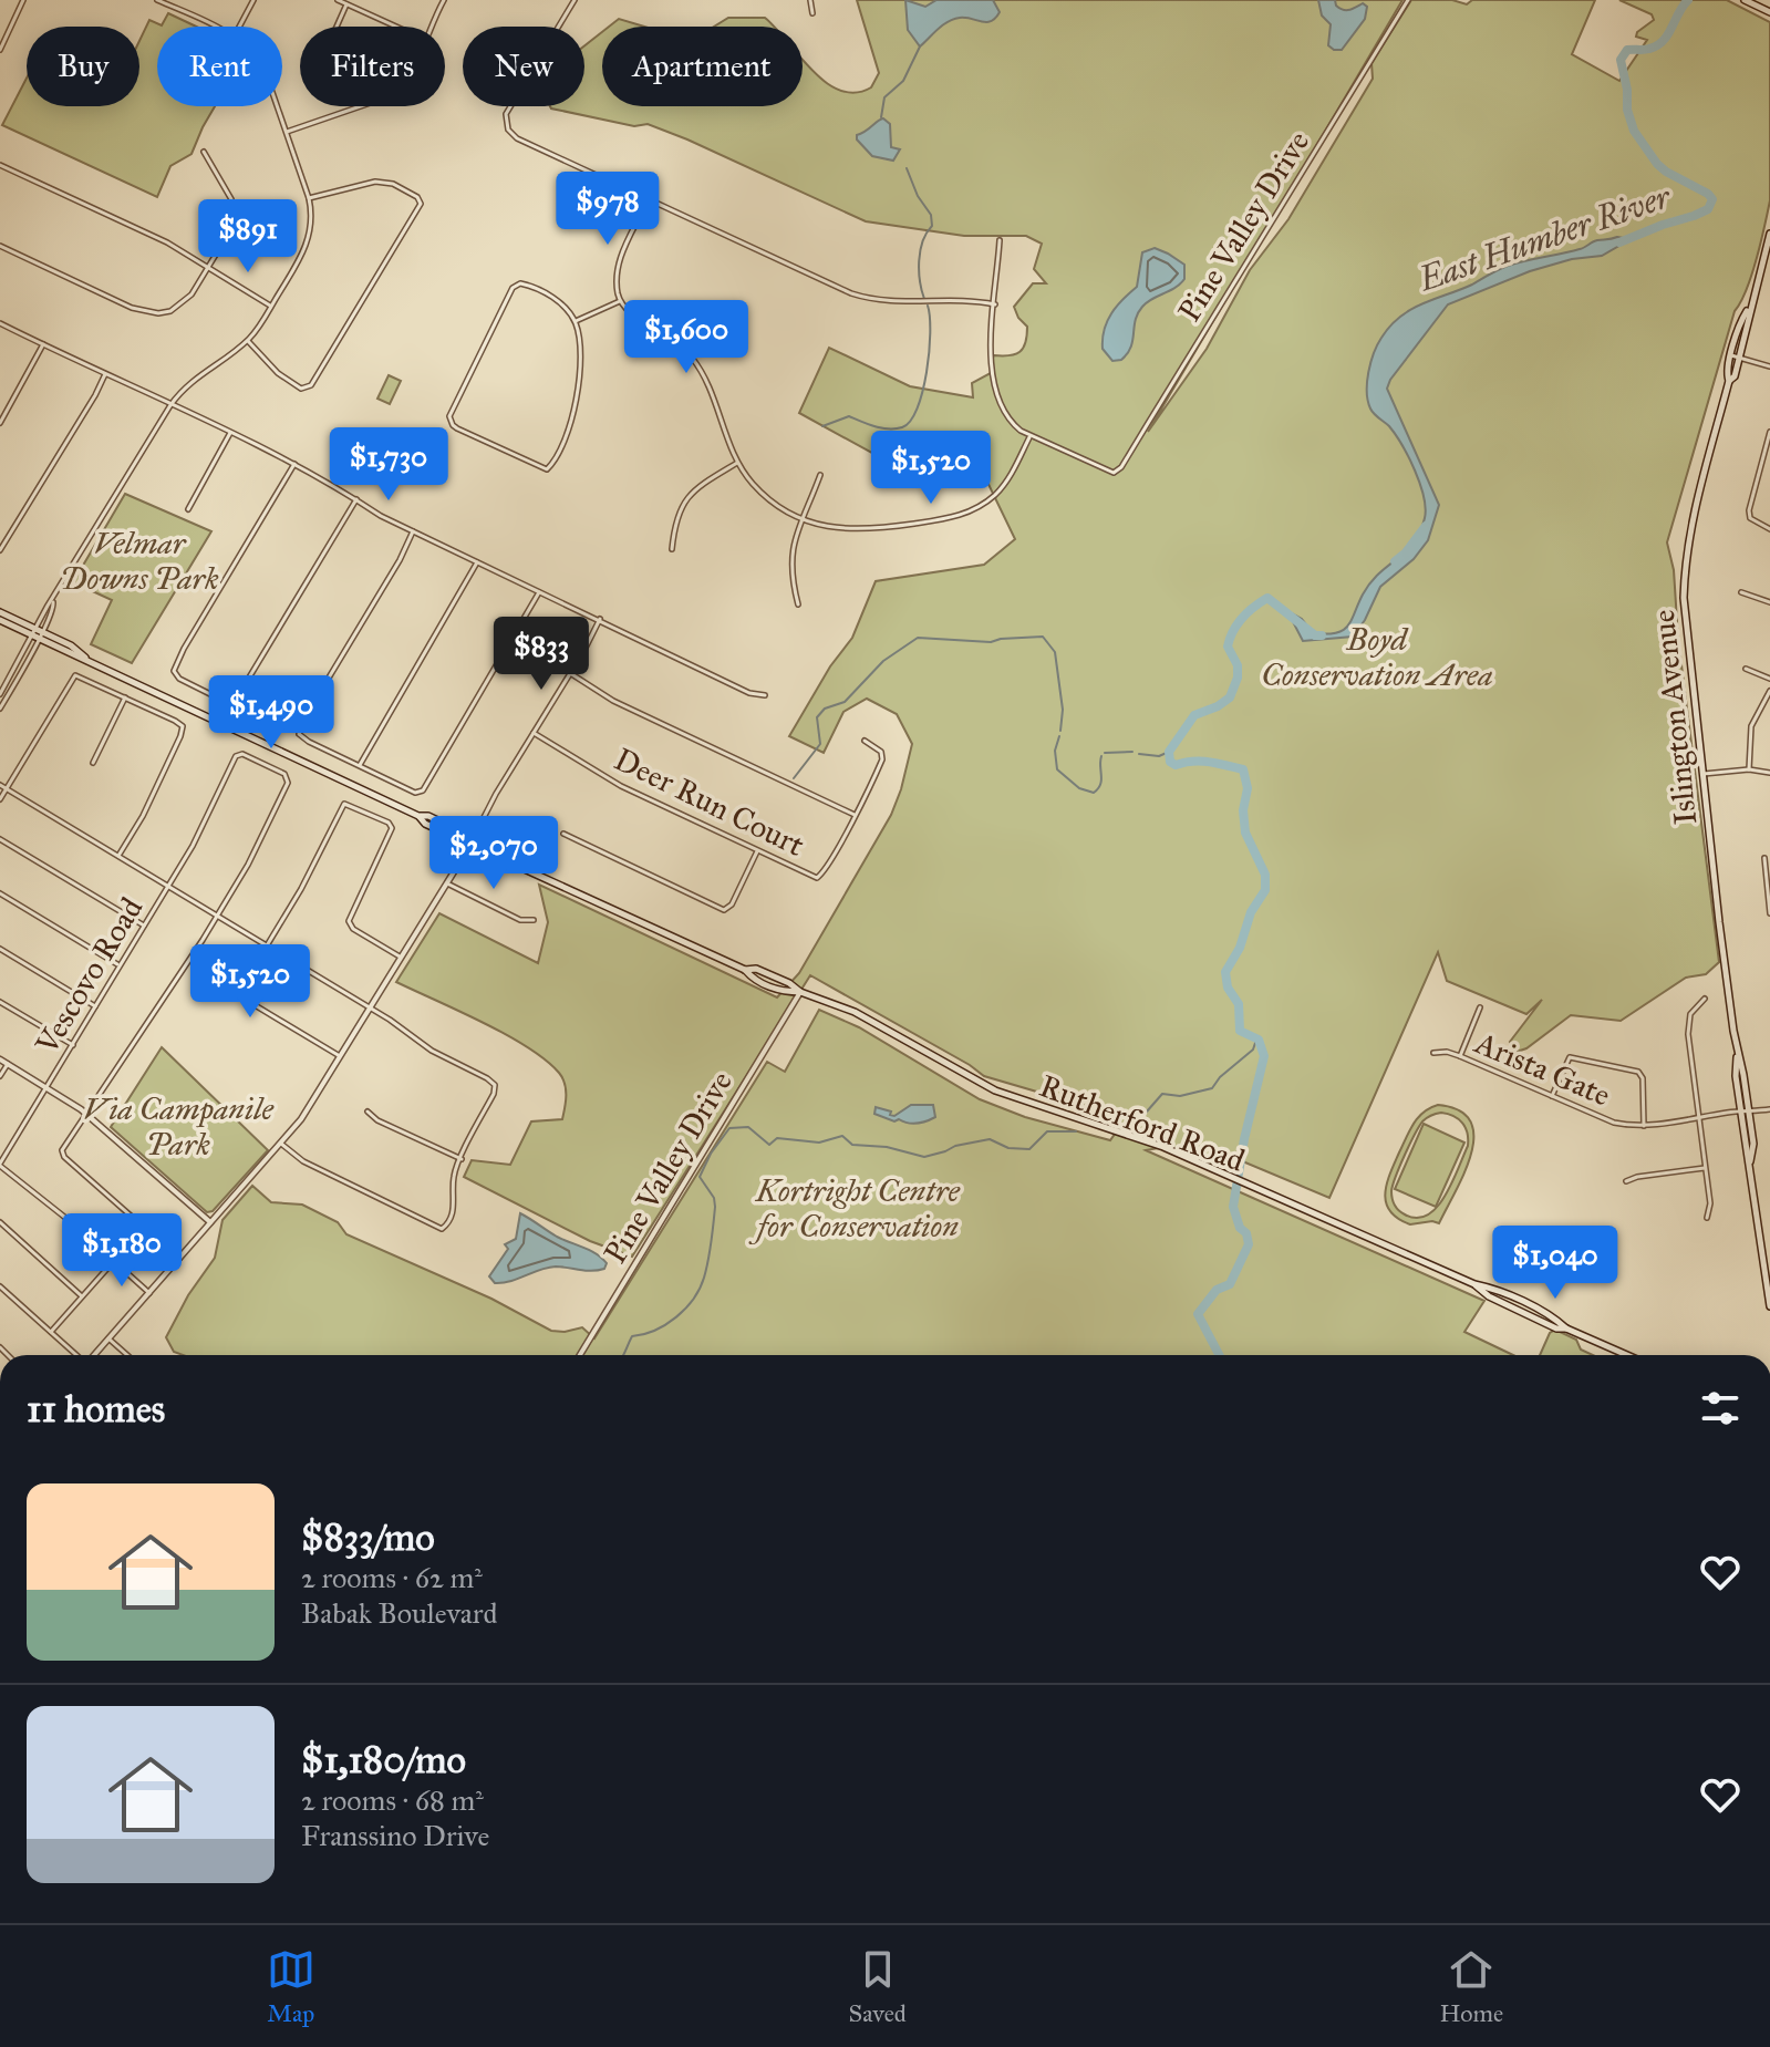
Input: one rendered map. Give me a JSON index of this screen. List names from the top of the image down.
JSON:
{
  "streets": {
    "main road": ["Islington Avenue", "Rutherford Road"],
    "street": [
      "Pine Valley Drive",
      "Deer Run Court",
      "Vescovo Road",
      "Arista Gate"
    ]
  },
  "crossings": [
    ["Pine Valley Drive", "Rutherford Road"],
    ["Islington Avenue", "Arista Gate"]
  ],
  "water": ["East Humber River"],
  "parks": [
    "Velmar Downs Park",
    "Boyd Conservation Area",
    "Via Campanile Park",
    "Kortright Centre for Conservation"
  ],
  "page": {
    "chip": [
      "Buy",
      "Rent",
      "Filters",
      "New",
      "Apartment"
    ],
    "price": [
      "$978",
      "$891",
      "$1,600",
      "$1,730",
      "$1,520",
      "$833",
      "$1,490",
      "$2,070",
      "$1,520",
      "$1,180",
      "$1,040"
    ],
    "heading": "11 homes",
    "list": [
      {
        "name": "$833/mo",
        "note": "2 rooms · 62 m² · Babak Boulevard"
      },
      {
        "name": "$1,180/mo",
        "note": "2 rooms · 68 m² · Franssino Drive"
      }
    ],
    "tabs": ["Map", "Saved", "Home"]
  }
}
